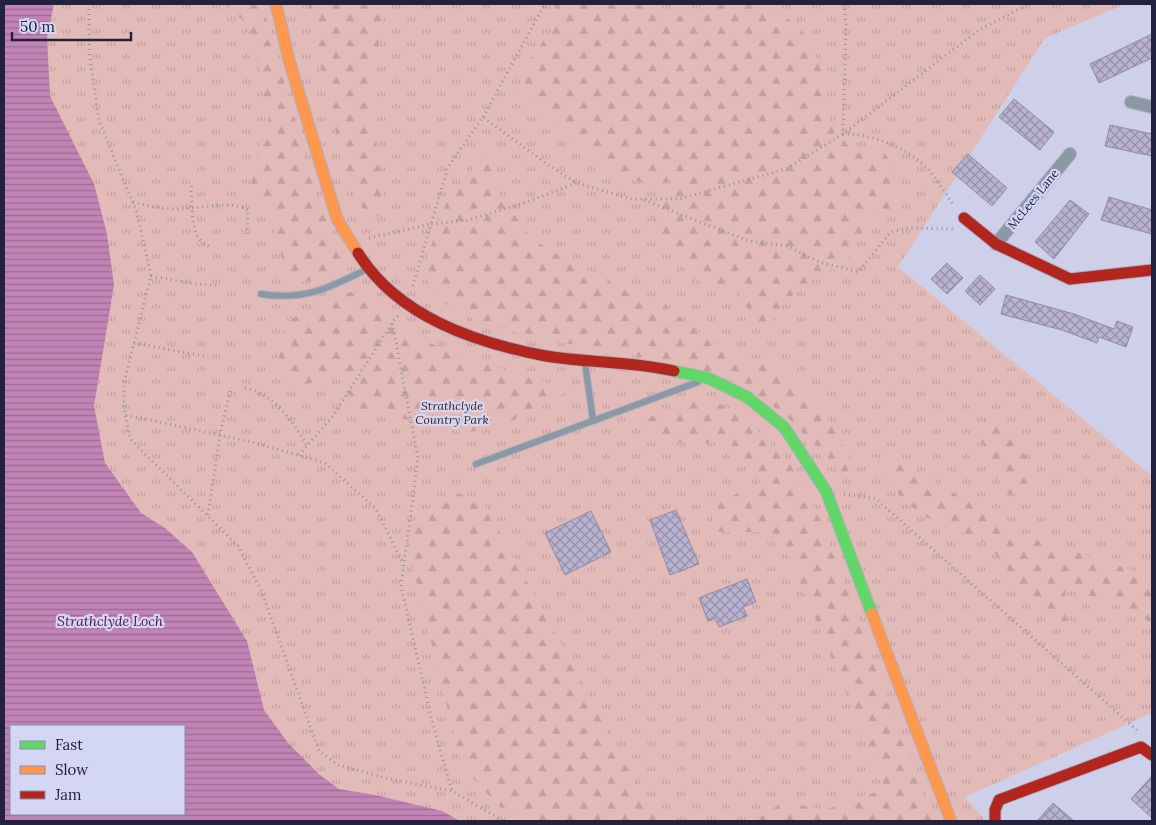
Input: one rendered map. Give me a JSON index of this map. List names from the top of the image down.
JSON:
{
  "streets": {
    "street": ["McLees Lane"]
  },
  "water": ["Strathclyde Loch"],
  "parks": ["Strathclyde Country Park"],
  "legend": ["Fast", "Slow", "Jam"],
  "scale_bar": "50 m"
}
